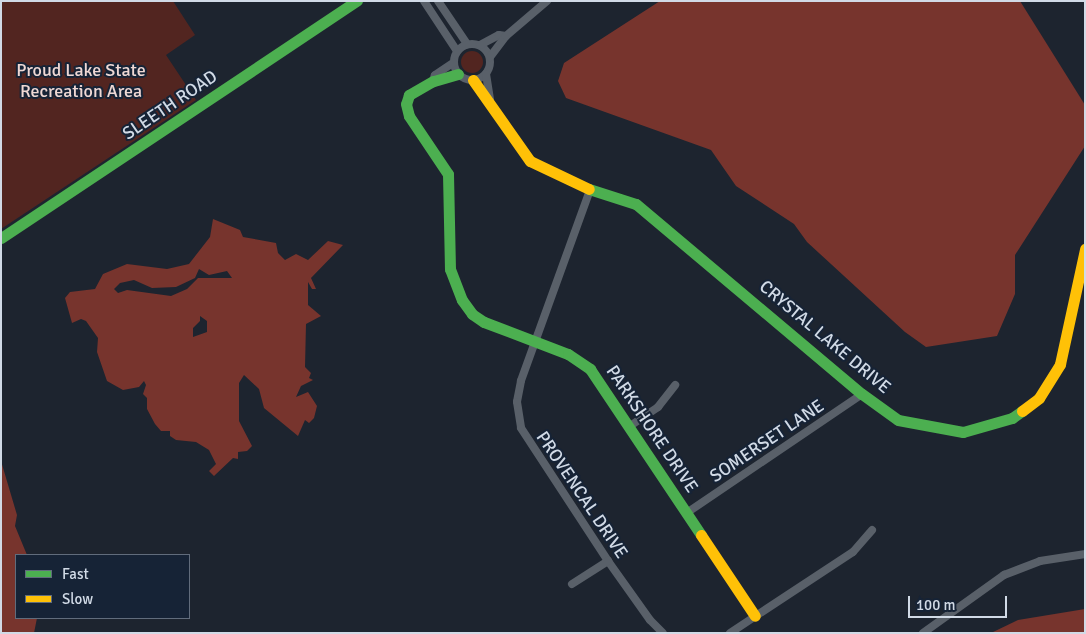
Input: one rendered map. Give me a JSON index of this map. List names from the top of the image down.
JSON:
{
  "streets": {
    "street": [
      "SLEETH ROAD",
      "CRYSTAL LAKE DRIVE",
      "PARKSHORE DRIVE",
      "SOMERSET LANE",
      "PROVENCAL DRIVE"
    ]
  },
  "crossings": [
    ["CRYSTAL LAKE DRIVE", "PARKSHORE DRIVE"],
    ["CRYSTAL LAKE DRIVE", "SOMERSET LANE"],
    ["CRYSTAL LAKE DRIVE", "PROVENCAL DRIVE"],
    ["PARKSHORE DRIVE", "SOMERSET LANE"],
    ["PARKSHORE DRIVE", "PROVENCAL DRIVE"]
  ],
  "parks": ["Proud Lake State Recreation Area"],
  "legend": ["Fast", "Slow"],
  "scale_bar": "100 m"
}
